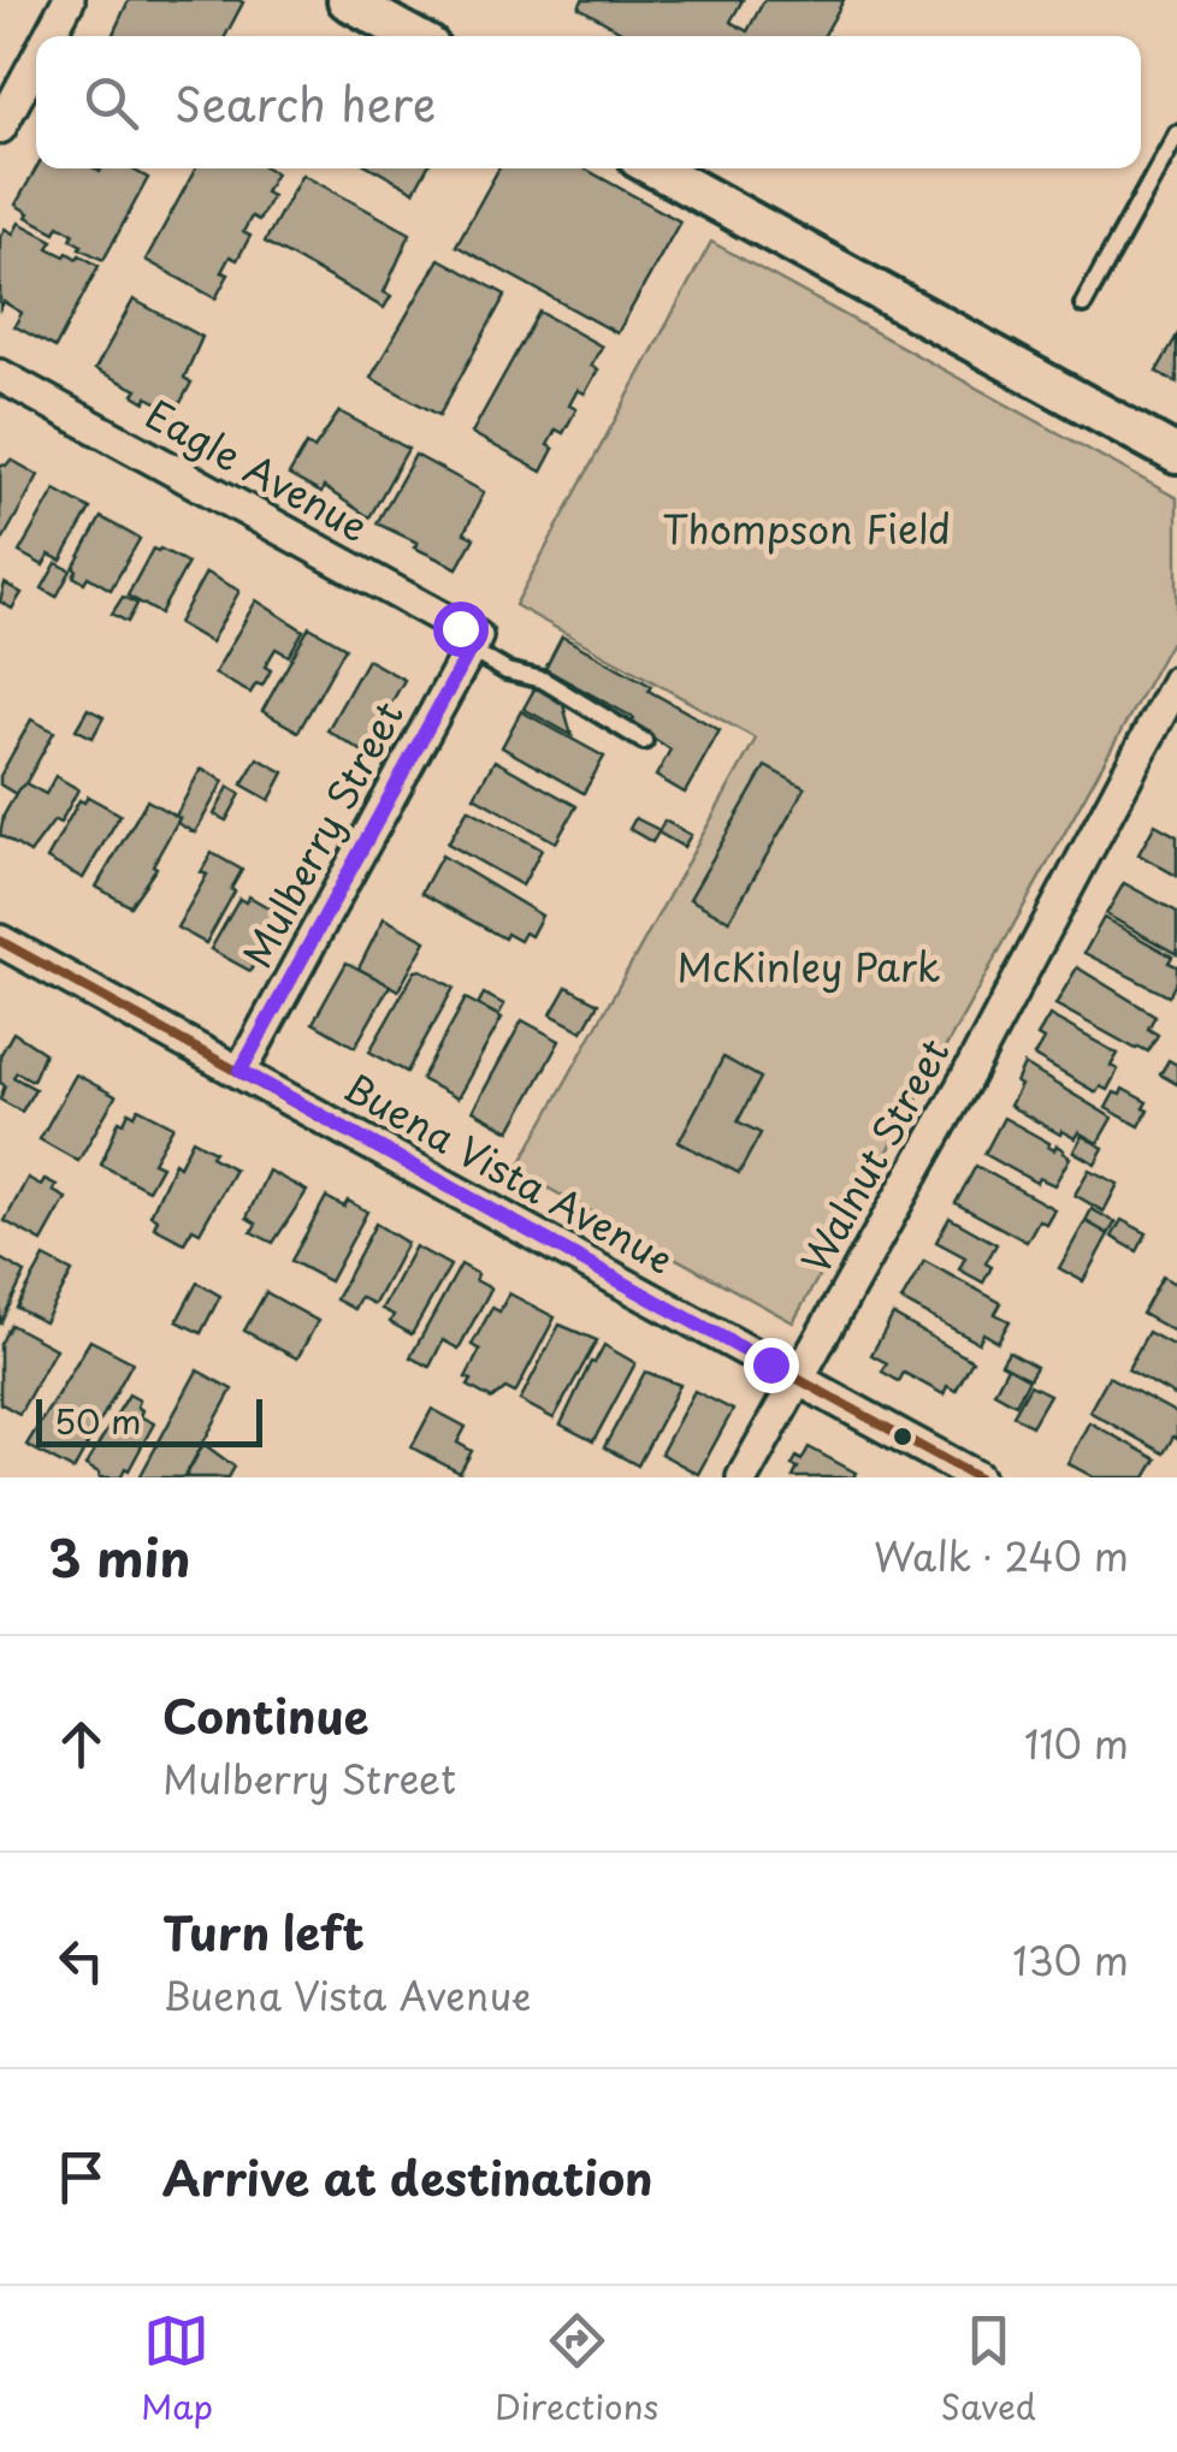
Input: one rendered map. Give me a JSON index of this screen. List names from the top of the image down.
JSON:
{
  "streets": {
    "street": [
      "Eagle Avenue",
      "Mulberry Street",
      "Walnut Street",
      "Buena Vista Avenue"
    ]
  },
  "crossings": [
    ["Eagle Avenue", "Mulberry Street"],
    ["Mulberry Street", "Buena Vista Avenue"],
    ["Walnut Street", "Buena Vista Avenue"]
  ],
  "parks": ["Thompson Field", "McKinley Park"],
  "scale_bar": "50 m",
  "page": {
    "search": "Search here",
    "scale": "50 m",
    "heading": ["3 min", "Walk · 240 m"],
    "list": [
      ["Continue", "Mulberry Street", "110 m"],
      ["Turn left", "Buena Vista Avenue", "130 m"],
      "Arrive at destination"
    ],
    "nav": ["Map", "Directions", "Saved"]
  }
}
